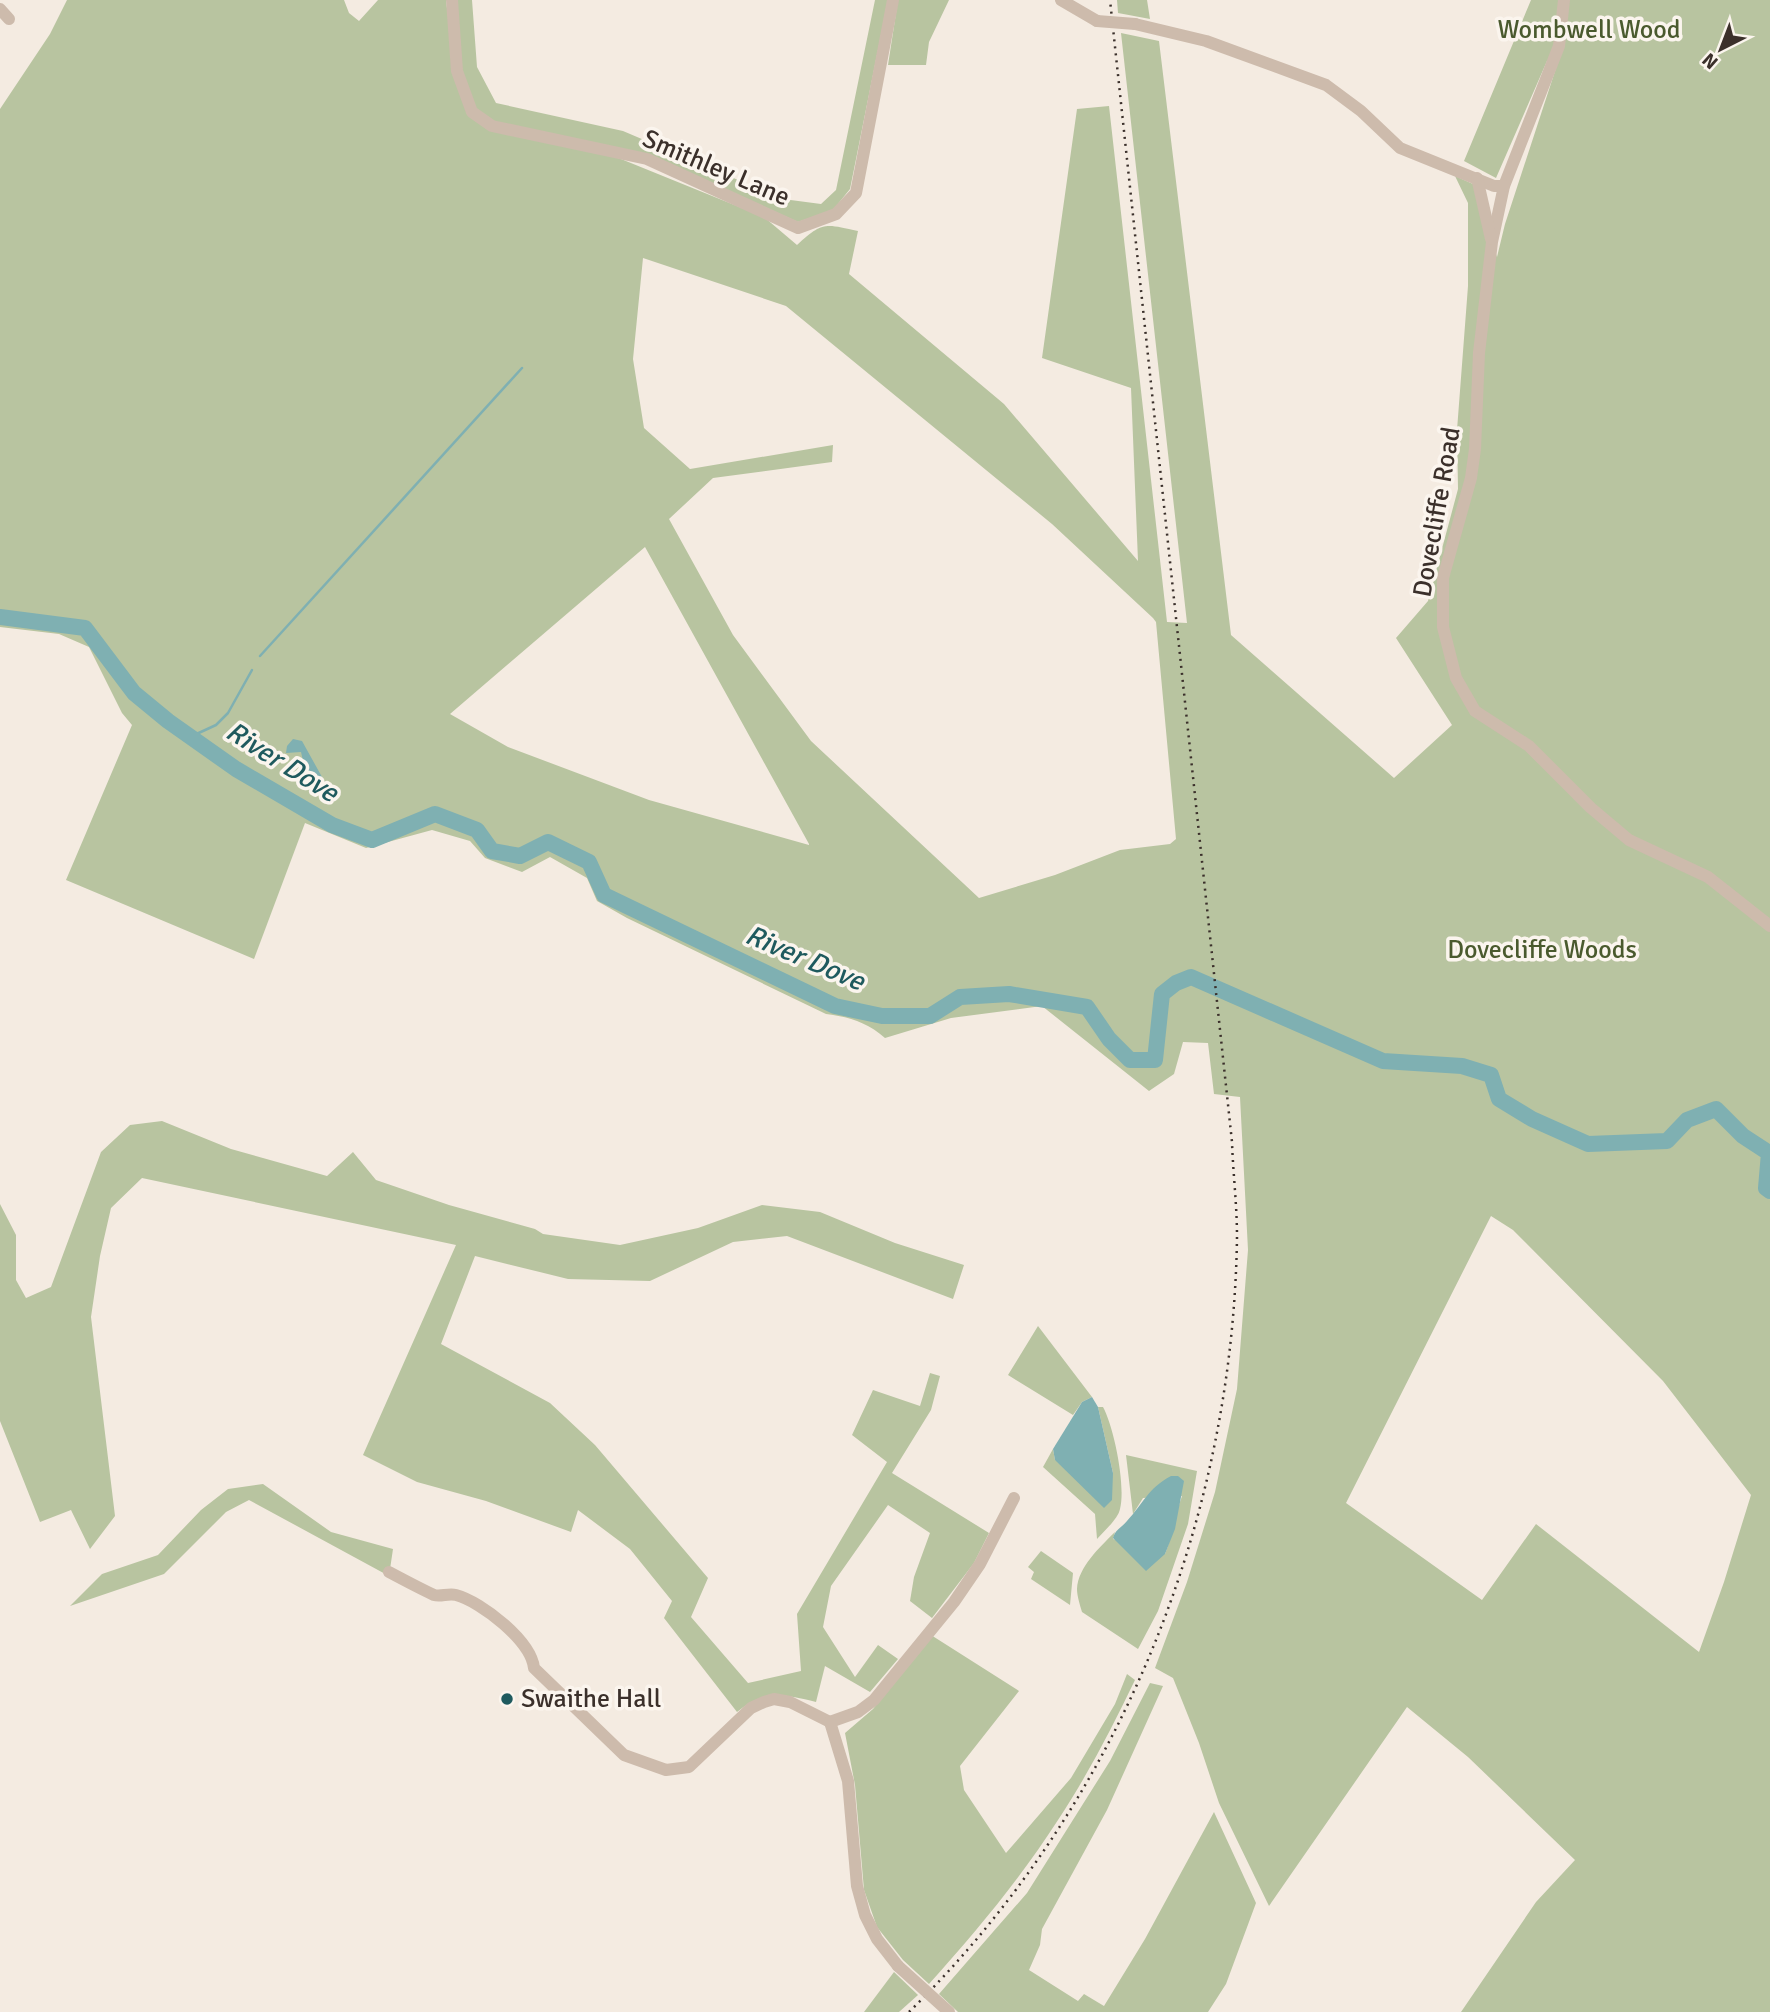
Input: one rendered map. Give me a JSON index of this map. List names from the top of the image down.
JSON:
{
  "streets": {
    "street": ["Smithley Lane", "Dovecliffe Road"]
  },
  "water": ["River Dove"],
  "parks": ["Wombwell Wood", "Dovecliffe Woods"],
  "places": ["Swaithe Hall"],
  "north": "bottom left"
}
